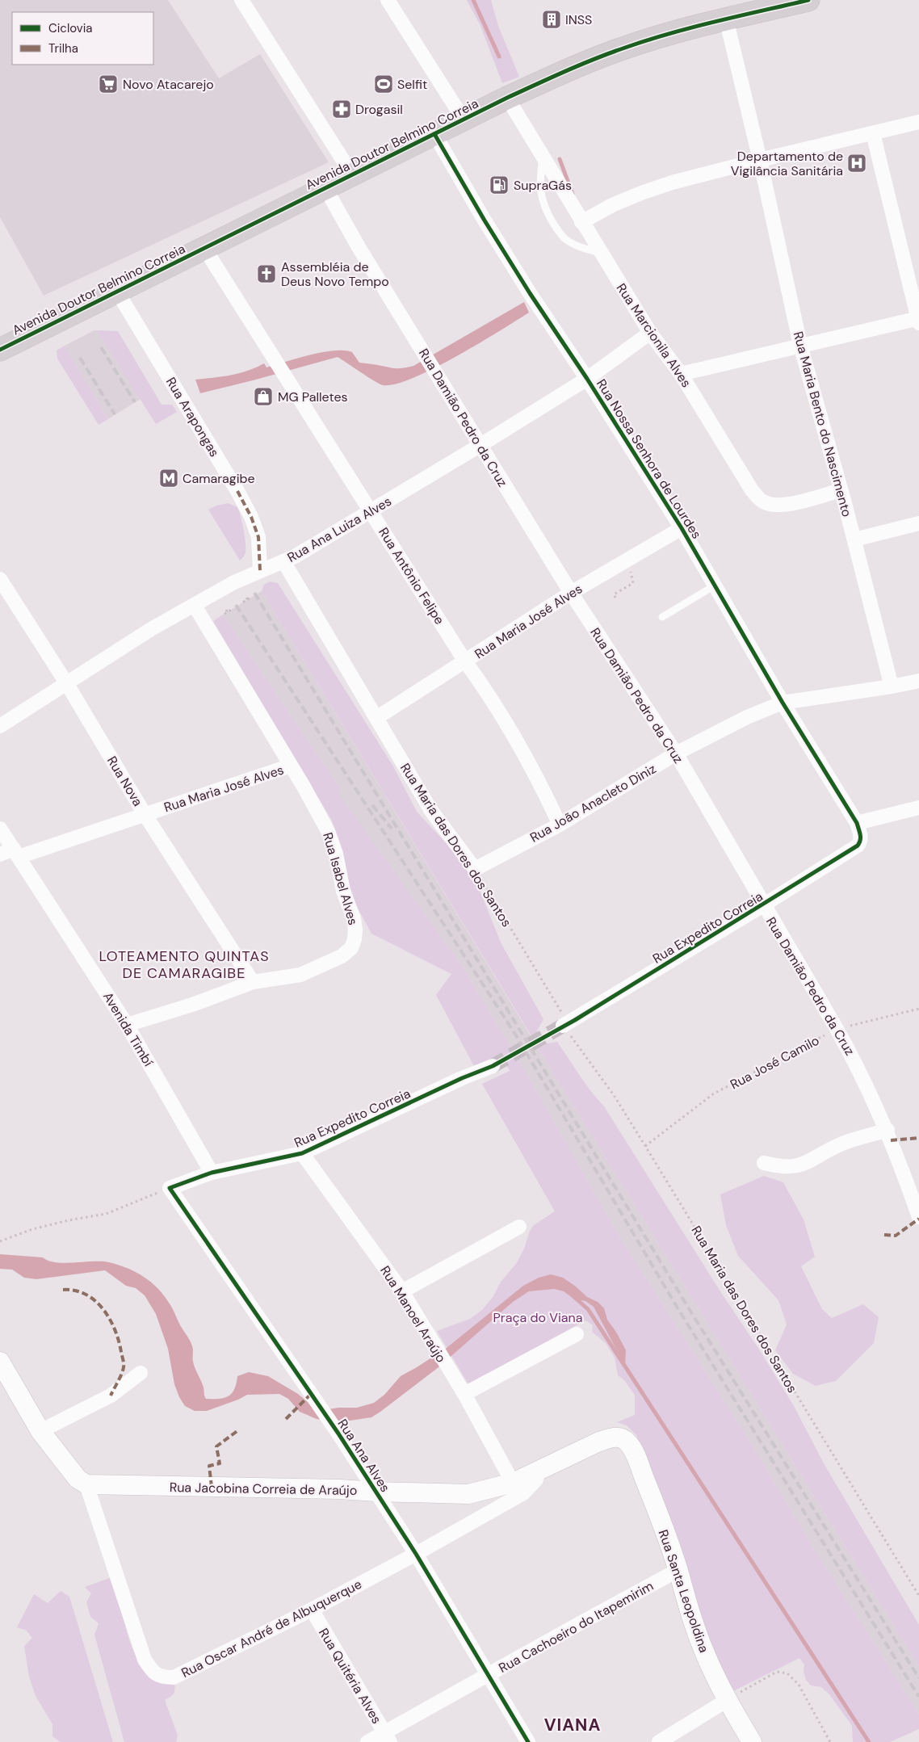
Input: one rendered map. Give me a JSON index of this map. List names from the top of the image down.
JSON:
{
  "streets": {
    "main road": ["Avenida Doutor Belmino Correia"],
    "street": [
      "Rua Marcionila Alves",
      "Rua Arapongas",
      "Rua Damião Pedro da Cruz",
      "Rua Maria Bento do Nascimento",
      "Rua Nossa Senhora de Lourdes",
      "Rua Ana Luiza Alves",
      "Rua Antônio Felipe",
      "Rua Maria José Alves",
      "Rua Nova",
      "Rua João Anacleto Diniz",
      "Rua Maria das Dores dos Santos",
      "Rua Isabel Alves",
      "Rua Expedito Correia",
      "Avenida Timbí",
      "Rua Manoel Araújo",
      "Rua Ana Alves",
      "Rua Jacobina Correia de Araújo",
      "Rua Santa Leopoldina",
      "Rua Cachoeiro do Itapemirim",
      "Rua Oscar André de Albuquerque",
      "Rua Quitéria Alves"
    ],
    "path": ["Rua José Camilo"]
  },
  "crossings": [
    ["Avenida Doutor Belmino Correia", "Rua Marcionila Alves"],
    ["Avenida Doutor Belmino Correia", "Rua Arapongas"],
    ["Avenida Doutor Belmino Correia", "Rua Damião Pedro da Cruz"],
    ["Avenida Doutor Belmino Correia", "Rua Maria Bento do Nascimento"],
    ["Avenida Doutor Belmino Correia", "Rua Nossa Senhora de Lourdes"],
    ["Avenida Doutor Belmino Correia", "Rua Antônio Felipe"],
    ["Rua Marcionila Alves", "Rua Maria Bento do Nascimento"],
    ["Rua Marcionila Alves", "Rua Ana Luiza Alves"],
    ["Rua Arapongas", "Rua Ana Luiza Alves"],
    ["Rua Damião Pedro da Cruz", "Rua Ana Luiza Alves"],
    ["Rua Damião Pedro da Cruz", "Rua Maria José Alves"],
    ["Rua Damião Pedro da Cruz", "Rua João Anacleto Diniz"],
    ["Rua Damião Pedro da Cruz", "Rua Expedito Correia"],
    ["Rua Damião Pedro da Cruz", "Rua José Camilo"],
    ["Rua Maria Bento do Nascimento", "Rua João Anacleto Diniz"],
    ["Rua Nossa Senhora de Lourdes", "Rua Ana Luiza Alves"],
    ["Rua Nossa Senhora de Lourdes", "Rua Maria José Alves"],
    ["Rua Nossa Senhora de Lourdes", "Rua João Anacleto Diniz"],
    ["Rua Nossa Senhora de Lourdes", "Rua Expedito Correia"],
    ["Rua Ana Luiza Alves", "Rua Antônio Felipe"],
    ["Rua Ana Luiza Alves", "Rua Nova"],
    ["Rua Ana Luiza Alves", "Rua Maria das Dores dos Santos"],
    ["Rua Ana Luiza Alves", "Rua Isabel Alves"],
    ["Rua Antônio Felipe", "Rua Maria José Alves"],
    ["Rua Antônio Felipe", "Rua João Anacleto Diniz"],
    ["Rua Maria José Alves", "Rua Nova"],
    ["Rua Maria José Alves", "Rua Maria das Dores dos Santos"],
    ["Rua Maria José Alves", "Rua Isabel Alves"],
    ["Rua Maria José Alves", "Avenida Timbí"],
    ["Rua Nova", "Rua Isabel Alves"],
    ["Rua João Anacleto Diniz", "Rua Maria das Dores dos Santos"],
    ["Rua Maria das Dores dos Santos", "Rua Expedito Correia"],
    ["Rua Maria das Dores dos Santos", "Rua José Camilo"],
    ["Rua Isabel Alves", "Avenida Timbí"],
    ["Rua Expedito Correia", "Avenida Timbí"],
    ["Rua Expedito Correia", "Rua Manoel Araújo"],
    ["Rua Expedito Correia", "Rua Ana Alves"],
    ["Rua Manoel Araújo", "Rua Jacobina Correia de Araújo"],
    ["Rua Ana Alves", "Rua Jacobina Correia de Araújo"],
    ["Rua Ana Alves", "Rua Cachoeiro do Itapemirim"],
    ["Rua Ana Alves", "Rua Oscar André de Albuquerque"],
    ["Rua Jacobina Correia de Araújo", "Rua Santa Leopoldina"],
    ["Rua Jacobina Correia de Araújo", "Rua Oscar André de Albuquerque"],
    ["Rua Santa Leopoldina", "Rua Cachoeiro do Itapemirim"],
    ["Rua Cachoeiro do Itapemirim", "Rua Quitéria Alves"],
    ["Rua Oscar André de Albuquerque", "Rua Quitéria Alves"]
  ],
  "districts": ["LOTEAMENTO QUINTAS DE CAMARAGIBE", "VIANA"],
  "parks": ["Praça do Viana"],
  "places": {
    "building": ["INSS"],
    "supermarket": ["Novo Atacarejo"],
    "sports": ["Selfit"],
    "pharmacy": ["Drogasil"],
    "hospital": ["Departamento de Vigilância Sanitária"],
    "fuel station": ["SupraGás"],
    "church": ["Assembléia de Deus Novo Tempo"],
    "shop": ["MG Palletes"],
    "metro station": ["Camaragibe"]
  },
  "legend": ["Ciclovia", "Trilha"]
}
